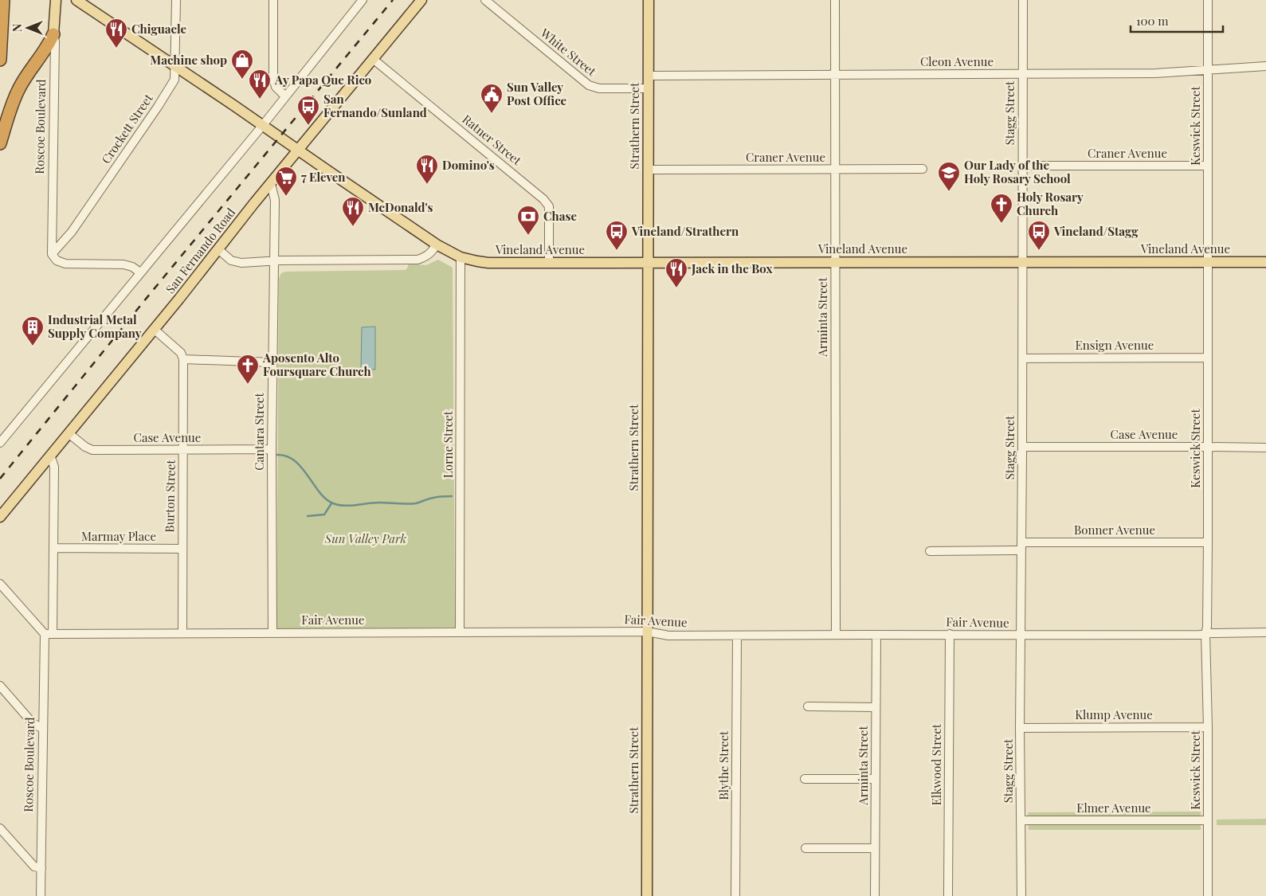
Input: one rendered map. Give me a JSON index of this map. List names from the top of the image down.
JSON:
{
  "streets": {
    "main road": [
      "Strathern Street",
      "Roscoe Boulevard",
      "Vineland Avenue",
      "San Fernando Road"
    ],
    "street": [
      "White Street",
      "Cleon Avenue",
      "Stagg Street",
      "Keswick Street",
      "Crockett Street",
      "Ratner Street",
      "Craner Avenue",
      "Arminta Street",
      "Ensign Avenue",
      "Cantara Street",
      "Case Avenue",
      "Lorne Street",
      "Burton Street",
      "Bonner Avenue",
      "Marmay Place",
      "Fair Avenue",
      "Klump Avenue",
      "Elkwood Street",
      "Blythe Street",
      "Elmer Avenue"
    ]
  },
  "crossings": [
    ["White Street", "Strathern Street"],
    ["Cleon Avenue", "Stagg Street"],
    ["Cleon Avenue", "Strathern Street"],
    ["Cleon Avenue", "Keswick Street"],
    ["Cleon Avenue", "Arminta Street"],
    ["Stagg Street", "Craner Avenue"],
    ["Stagg Street", "Vineland Avenue"],
    ["Stagg Street", "Ensign Avenue"],
    ["Stagg Street", "Case Avenue"],
    ["Stagg Street", "Bonner Avenue"],
    ["Stagg Street", "Fair Avenue"],
    ["Stagg Street", "Klump Avenue"],
    ["Stagg Street", "Elmer Avenue"],
    ["Strathern Street", "Craner Avenue"],
    ["Strathern Street", "Vineland Avenue"],
    ["Strathern Street", "Fair Avenue"],
    ["Keswick Street", "Craner Avenue"],
    ["Keswick Street", "Vineland Avenue"],
    ["Keswick Street", "Ensign Avenue"],
    ["Keswick Street", "Case Avenue"],
    ["Keswick Street", "Bonner Avenue"],
    ["Keswick Street", "Fair Avenue"],
    ["Keswick Street", "Klump Avenue"],
    ["Keswick Street", "Elmer Avenue"],
    ["Roscoe Boulevard", "Crockett Street"],
    ["Roscoe Boulevard", "San Fernando Road"],
    ["Roscoe Boulevard", "Marmay Place"],
    ["Roscoe Boulevard", "Fair Avenue"],
    ["Crockett Street", "Vineland Avenue"],
    ["Ratner Street", "Vineland Avenue"],
    ["Ratner Street", "San Fernando Road"],
    ["Craner Avenue", "Arminta Street"],
    ["Vineland Avenue", "San Fernando Road"],
    ["Vineland Avenue", "Arminta Street"],
    ["Vineland Avenue", "Lorne Street"],
    ["San Fernando Road", "Cantara Street"],
    ["San Fernando Road", "Case Avenue"],
    ["Arminta Street", "Fair Avenue"],
    ["Cantara Street", "Case Avenue"],
    ["Cantara Street", "Fair Avenue"],
    ["Case Avenue", "Burton Street"],
    ["Lorne Street", "Fair Avenue"],
    ["Burton Street", "Marmay Place"],
    ["Burton Street", "Fair Avenue"],
    ["Fair Avenue", "Elkwood Street"],
    ["Fair Avenue", "Blythe Street"]
  ],
  "parks": ["Sun Valley Park"],
  "places": {
    "restaurant": [
      "Chiguacle",
      "Ay Papa Que Rico",
      "Domino's",
      "McDonald's",
      "Jack in the Box"
    ],
    "shop": ["Machine shop"],
    "public building": ["Sun Valley Post Office"],
    "bus stop": ["San Fernando/Sunland", "Vineland/Strathern", "Vineland/Stagg"],
    "school or university": ["Our Lady of the Holy Rosary School"],
    "supermarket": ["7 Eleven"],
    "church": ["Holy Rosary Church", "Aposento Alto Foursquare Church"],
    "bank": ["Chase"],
    "building": ["Industrial Metal Supply Company"]
  },
  "scale_bar": "100 m",
  "north": "left"
}
